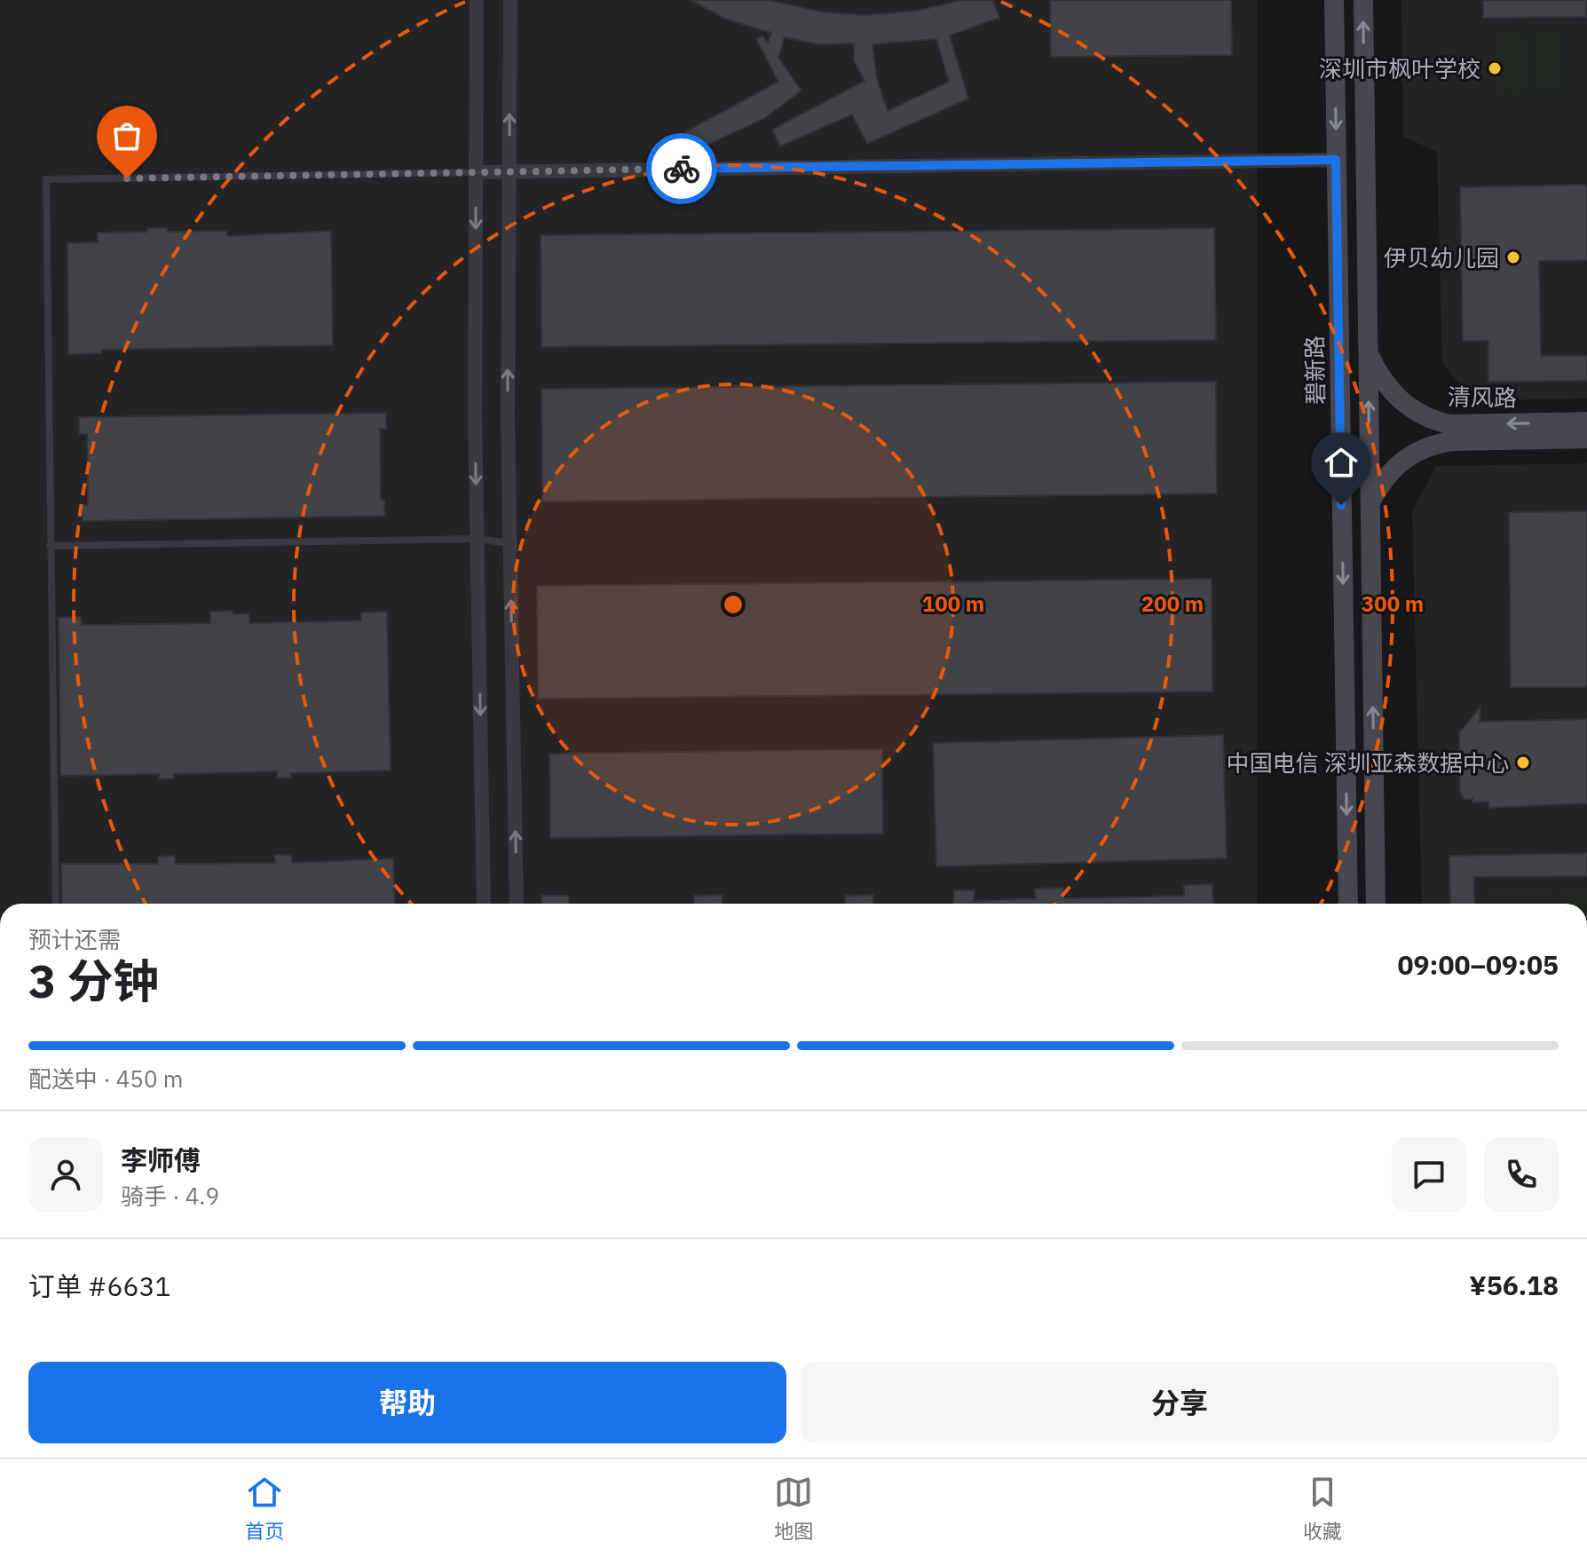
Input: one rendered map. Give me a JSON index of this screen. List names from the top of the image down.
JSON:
{
  "streets": {
    "main road": ["碧新路", "清风路"]
  },
  "one_way": ["清风路"],
  "places": ["深圳市枫叶学校", "伊贝幼儿园", "中国电信 深圳亚森数据中心"],
  "page": {
    "heading": ["3 分钟", "预计还需", "09:00–09:05"],
    "panel": [
      "李师傅",
      "骑手 · 4.9",
      "订单 #6631",
      "¥56.18"
    ],
    "bar": "配送中 · 450 m",
    "buttons": ["帮助", "分享"],
    "tabs": ["首页", "地图", "收藏"]
  },
  "rings": ["100 m", "200 m", "300 m"]
}
